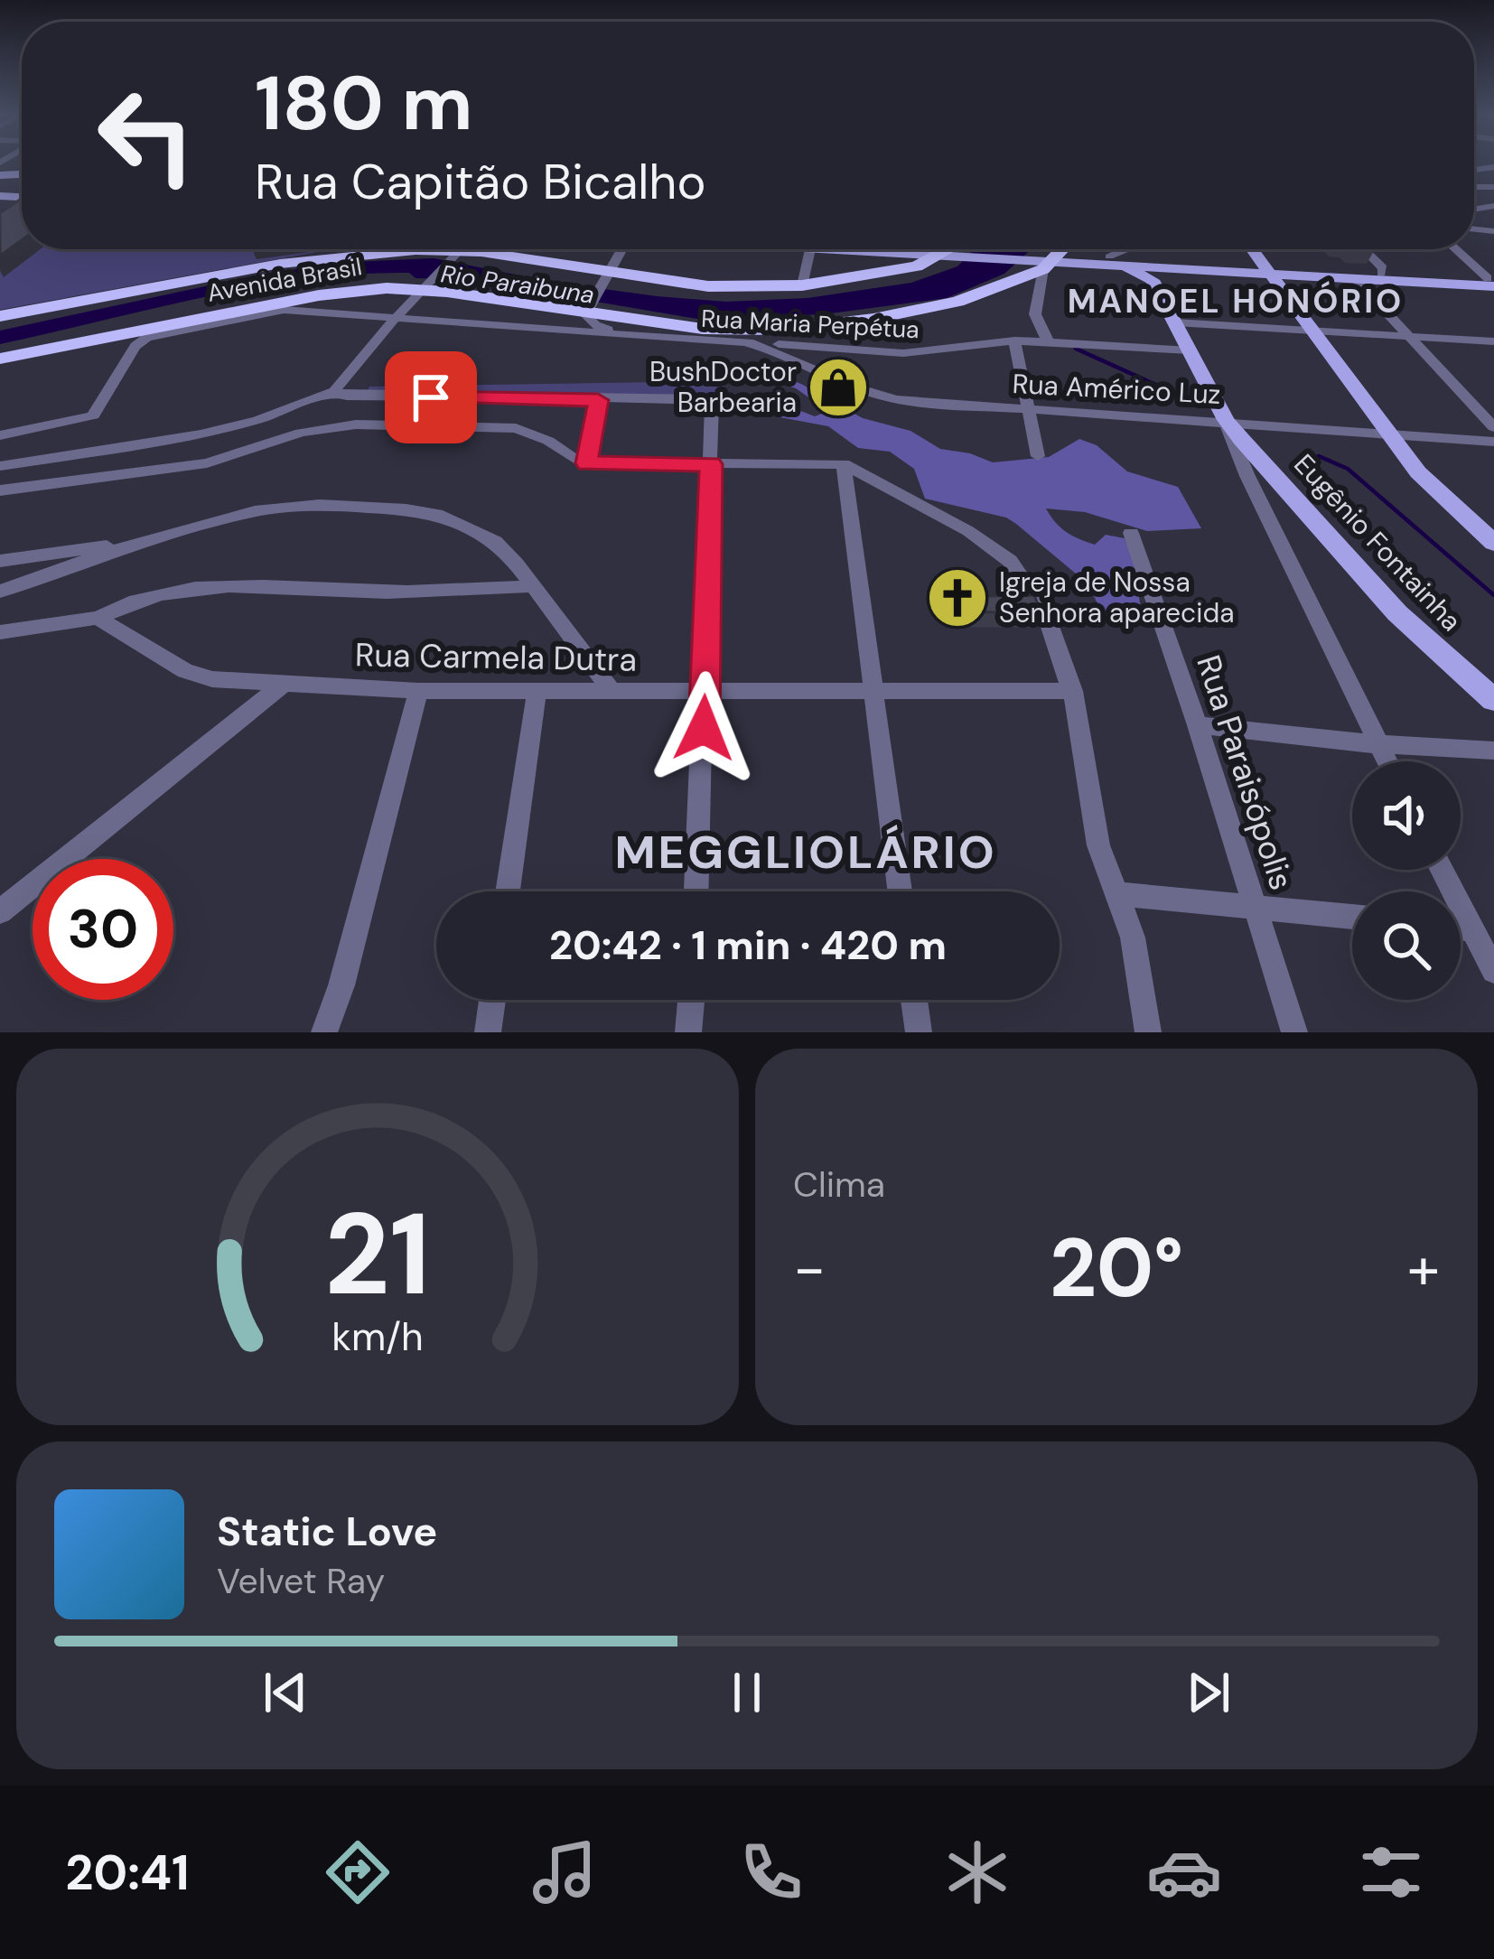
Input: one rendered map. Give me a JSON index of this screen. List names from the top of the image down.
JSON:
{
  "streets": {
    "highway": ["Avenida Brasil"],
    "main road": ["Eugênio Fontainha"],
    "street": [
      "Rua Maria Perpétua",
      "Rua Américo Luz",
      "Rua Carmela Dutra",
      "Rua Paraisópolis"
    ]
  },
  "crossings": [
    ["Avenida Brasil", "Rua Maria Perpétua"],
    ["Avenida Brasil", "Rua Américo Luz"],
    ["Rua Maria Perpétua", "Rua Américo Luz"],
    ["Rua Maria Perpétua", "Eugênio Fontainha"],
    ["Rua Américo Luz", "Eugênio Fontainha"]
  ],
  "districts": ["MANOEL HONÓRIO", "MEGGLIOLÁRIO"],
  "water": ["Rio Paraibuna"],
  "places": {
    "shop": ["BushDoctor Barbearia"],
    "church": ["Igreja de Nossa Senhora aparecida"]
  },
  "page": {
    "turn": ["180 m", "Rua Capitão Bicalho"],
    "limit": "30",
    "trip": "20:42 · 1 min · 420 m",
    "tile": "Clima",
    "heat": ["−", "20°", "+"],
    "song": ["Static Love", "Velvet Ray"],
    "tabs": "20:41",
    "gauge": ["21", "km/h"]
  }
}
